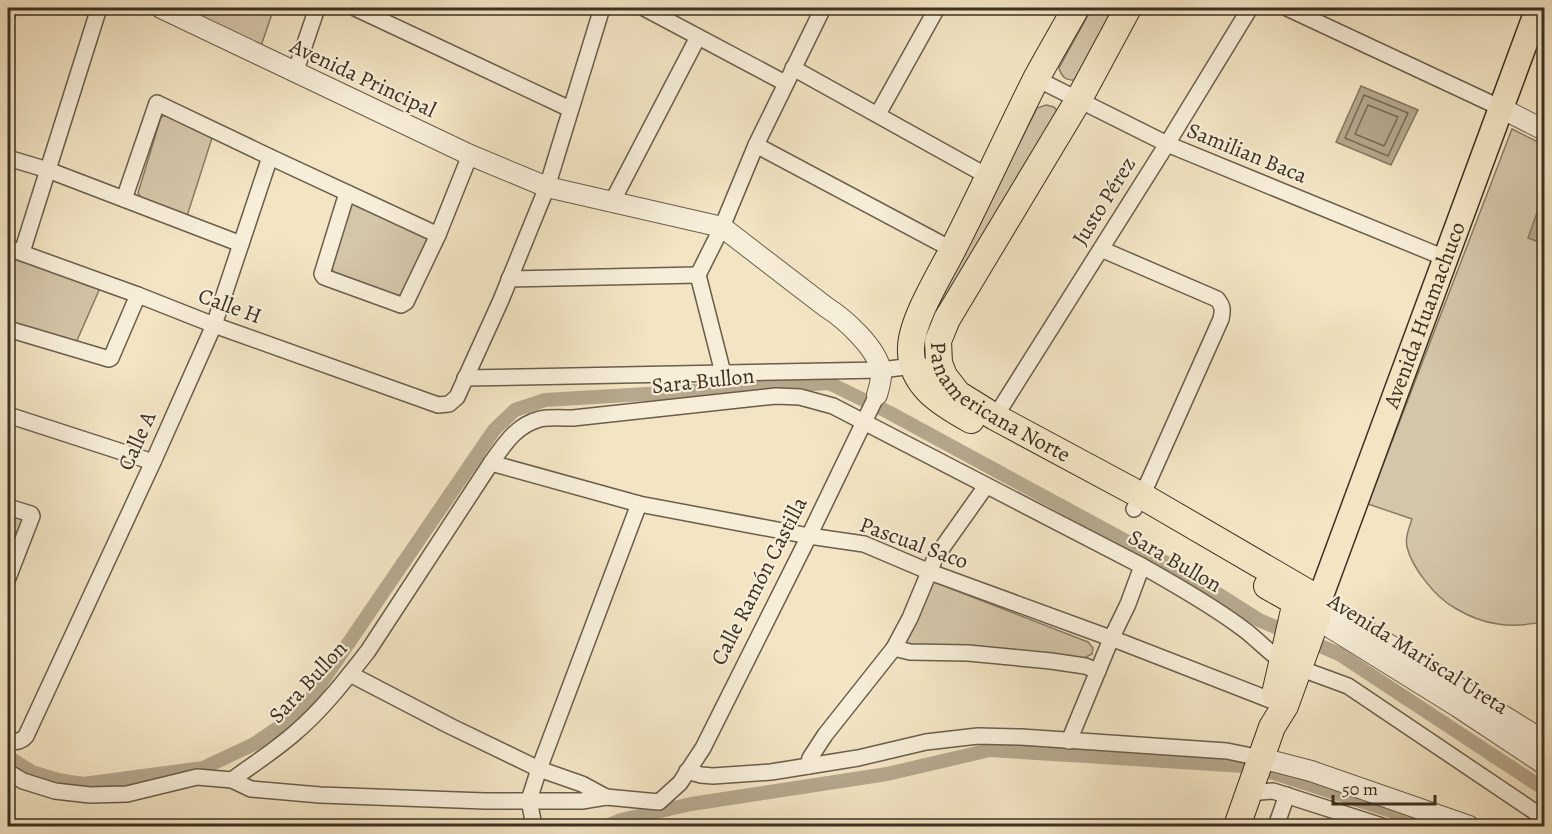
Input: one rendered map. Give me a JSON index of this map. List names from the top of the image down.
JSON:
{
  "streets": {
    "highway": ["Panamericana Norte"],
    "main road": ["Avenida Huamachuco"],
    "street": [
      "Avenida Principal",
      "Samilian Baca",
      "Justo Pérez",
      "Calle H",
      "Sara Bullon",
      "Calle A",
      "Pascual Saco",
      "Calle Ramón Castilla",
      "Avenida Mariscal Ureta"
    ]
  },
  "crossings": [
    ["Samilian Baca", "Justo Pérez"],
    ["Samilian Baca", "Avenida Huamachuco"],
    ["Samilian Baca", "Panamericana Norte"],
    ["Justo Pérez", "Panamericana Norte"],
    ["Calle H", "Calle A"],
    ["Avenida Huamachuco", "Panamericana Norte"],
    ["Avenida Huamachuco", "Avenida Mariscal Ureta"],
    ["Sara Bullon", "Pascual Saco"],
    ["Sara Bullon", "Calle Ramón Castilla"],
    ["Panamericana Norte", "Avenida Mariscal Ureta"],
    ["Pascual Saco", "Calle Ramón Castilla"]
  ],
  "scale_bar": "50 m"
}
